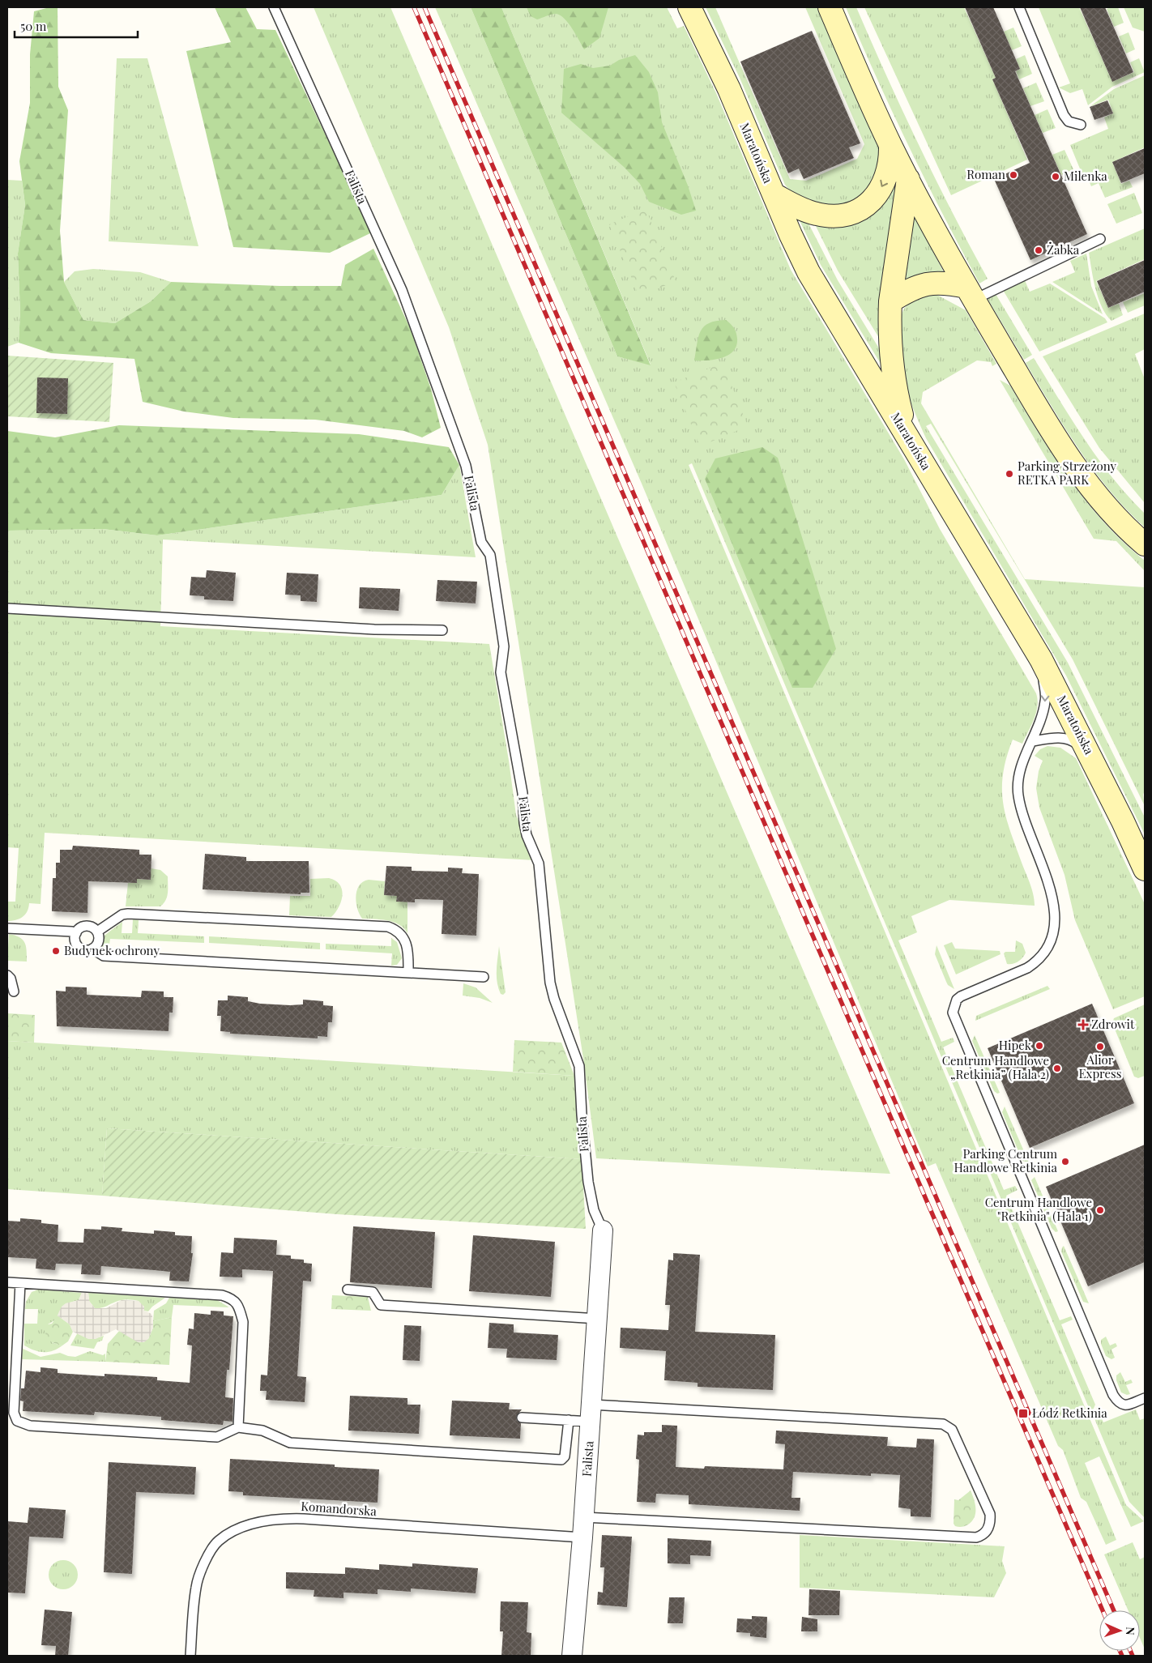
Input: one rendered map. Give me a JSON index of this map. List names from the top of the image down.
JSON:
{
  "streets": {
    "street": ["Maratońska", "Falista"],
    "lane": ["Komandorska"]
  },
  "crossings": [
    ["Falista", "Komandorska"]
  ],
  "places": {
    "other": [
      "Roman",
      "Milenka",
      "Żabka",
      "Parking Strzeżony RETKA PARK",
      "Budynek ochrony",
      "Hipek",
      "Alior Express",
      "Centrum Handlowe „Retkinia” (Hala 2)",
      "Parking Centrum Handlowe Retkinia",
      "Centrum Handlowe \"Retkinia\" (Hala 1)"
    ],
    "health": ["Zdrowit"],
    "transit": ["Łódź Retkinia"]
  },
  "scale_bar": "50 m",
  "north": "right"
}
